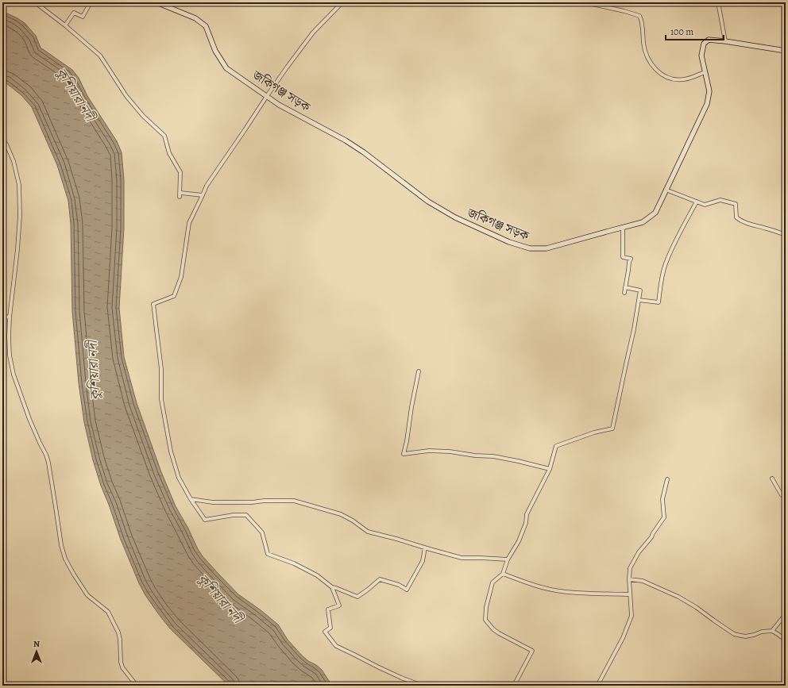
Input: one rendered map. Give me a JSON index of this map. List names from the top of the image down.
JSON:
{
  "streets": {
    "main road": ["জকিগঞ্জ সড়ক"]
  },
  "water": ["কুশিয়ারা নদী"],
  "scale_bar": "100 m",
  "north": "top"
}
